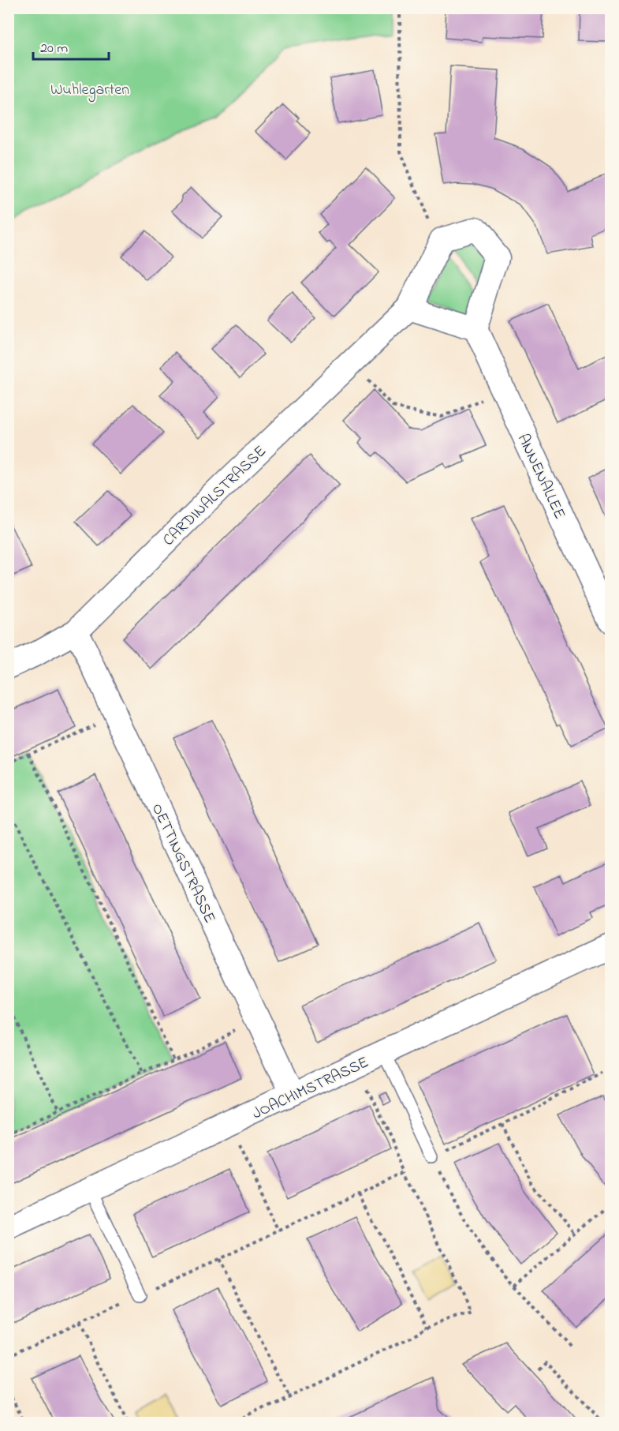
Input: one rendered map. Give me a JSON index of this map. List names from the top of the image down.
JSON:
{
  "streets": {
    "street": [
      "ANNENALLEE",
      "CARDINALSTRASSE",
      "OETTINGSTRASSE",
      "JOACHIMSTRASSE"
    ]
  },
  "crossings": [
    ["CARDINALSTRASSE", "OETTINGSTRASSE"],
    ["OETTINGSTRASSE", "JOACHIMSTRASSE"]
  ],
  "parks": ["Wuhlegarten"],
  "scale_bar": "20 m"
}
